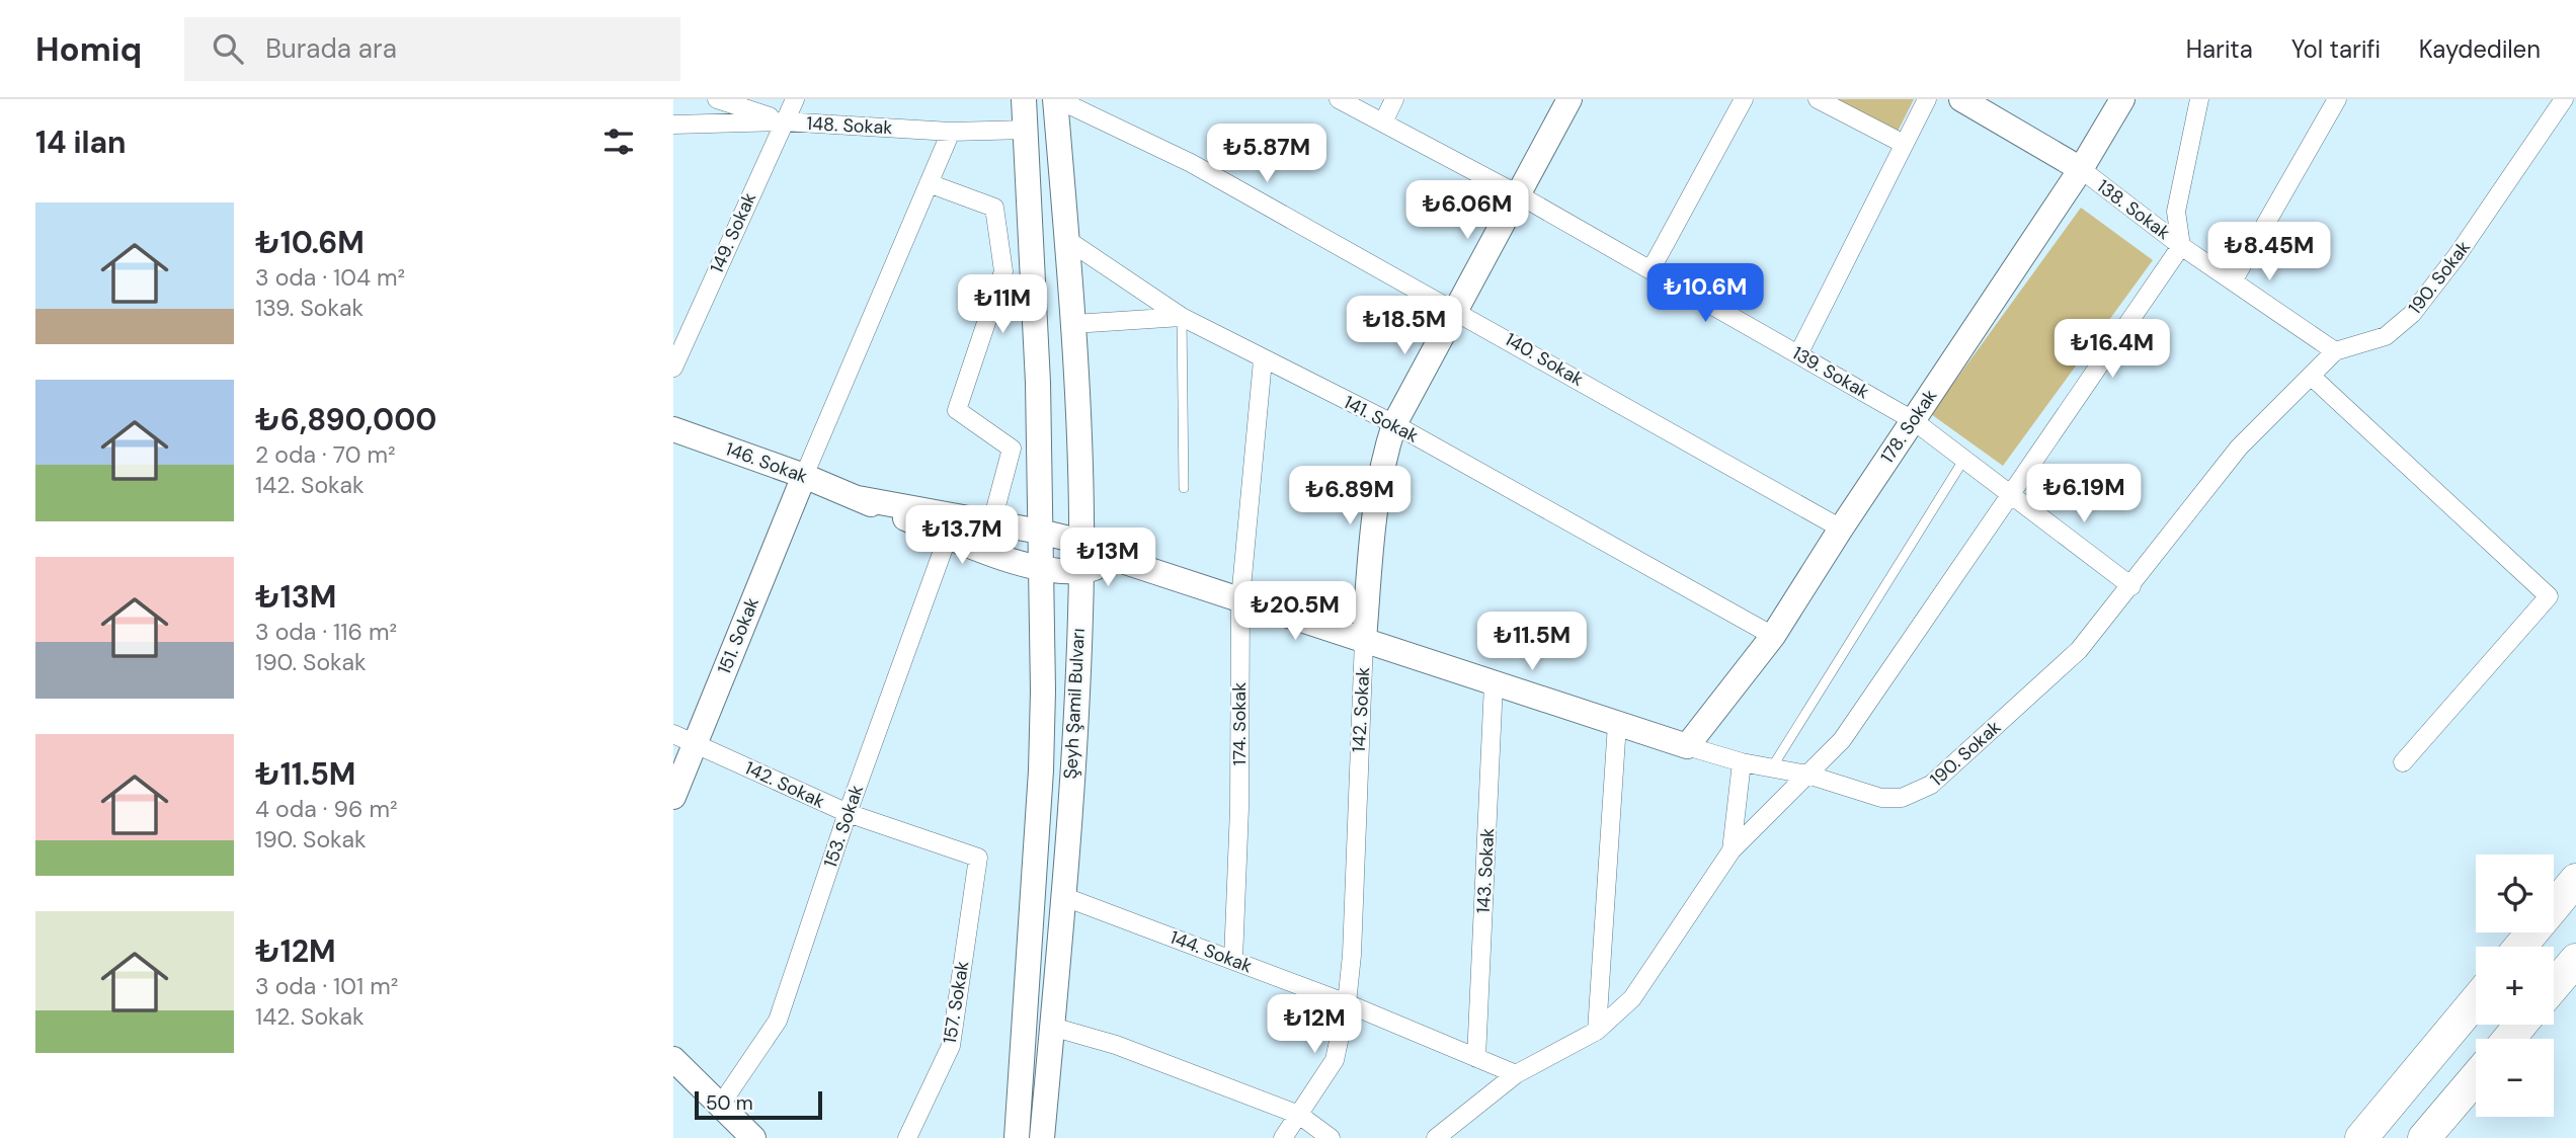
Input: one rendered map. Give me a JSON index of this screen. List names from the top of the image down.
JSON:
{
  "streets": {
    "street": [
      "148. Sokak",
      "138. Sokak",
      "149. Sokak",
      "190. Sokak",
      "140. Sokak",
      "139. Sokak",
      "141. Sokak",
      "178. Sokak",
      "146. Sokak",
      "151. Sokak",
      "Şeyh Şamil Bulvarı",
      "142. Sokak",
      "174. Sokak",
      "153. Sokak",
      "143. Sokak",
      "144. Sokak",
      "157. Sokak"
    ]
  },
  "crossings": [
    ["148. Sokak", "149. Sokak"],
    ["148. Sokak", "Şeyh Şamil Bulvarı"],
    ["138. Sokak", "190. Sokak"],
    ["138. Sokak", "178. Sokak"],
    ["190. Sokak", "139. Sokak"],
    ["190. Sokak", "178. Sokak"],
    ["190. Sokak", "146. Sokak"],
    ["190. Sokak", "Şeyh Şamil Bulvarı"],
    ["190. Sokak", "142. Sokak"],
    ["190. Sokak", "174. Sokak"],
    ["190. Sokak", "143. Sokak"],
    ["140. Sokak", "178. Sokak"],
    ["140. Sokak", "Şeyh Şamil Bulvarı"],
    ["140. Sokak", "142. Sokak"],
    ["139. Sokak", "178. Sokak"],
    ["139. Sokak", "142. Sokak"],
    ["141. Sokak", "178. Sokak"],
    ["141. Sokak", "Şeyh Şamil Bulvarı"],
    ["141. Sokak", "142. Sokak"],
    ["141. Sokak", "174. Sokak"],
    ["146. Sokak", "151. Sokak"],
    ["146. Sokak", "Şeyh Şamil Bulvarı"],
    ["146. Sokak", "153. Sokak"],
    ["151. Sokak", "142. Sokak"],
    ["Şeyh Şamil Bulvarı", "144. Sokak"],
    ["142. Sokak", "153. Sokak"],
    ["142. Sokak", "144. Sokak"],
    ["142. Sokak", "157. Sokak"],
    ["174. Sokak", "144. Sokak"],
    ["143. Sokak", "144. Sokak"]
  ],
  "scale_bar": "50 m",
  "page": {
    "header": "Homiq",
    "search": "Burada ara",
    "nav": ["Harita", "Yol tarifi", "Kaydedilen"],
    "heading": "14 ilan",
    "price": [
      "₺5.87M",
      "₺6.06M",
      "₺8.45M",
      "₺10.6M",
      "₺11M",
      "₺18.5M",
      "₺16.4M",
      "₺6.19M",
      "₺6.89M",
      "₺13.7M",
      "₺13M",
      "₺20.5M",
      "₺11.5M",
      "₺12M"
    ],
    "list": [
      {
        "name": "₺10.6M",
        "note": "3 oda · 104 m² · 139. Sokak"
      },
      {
        "name": "₺6,890,000",
        "note": "2 oda · 70 m² · 142. Sokak"
      },
      {
        "name": "₺13M",
        "note": "3 oda · 116 m² · 190. Sokak"
      },
      {
        "name": "₺11.5M",
        "note": "4 oda · 96 m² · 190. Sokak"
      },
      {
        "name": "₺12M",
        "note": "3 oda · 101 m² · 142. Sokak"
      }
    ],
    "map_buttons": ["+", "−"],
    "scale": "50 m"
  }
}
